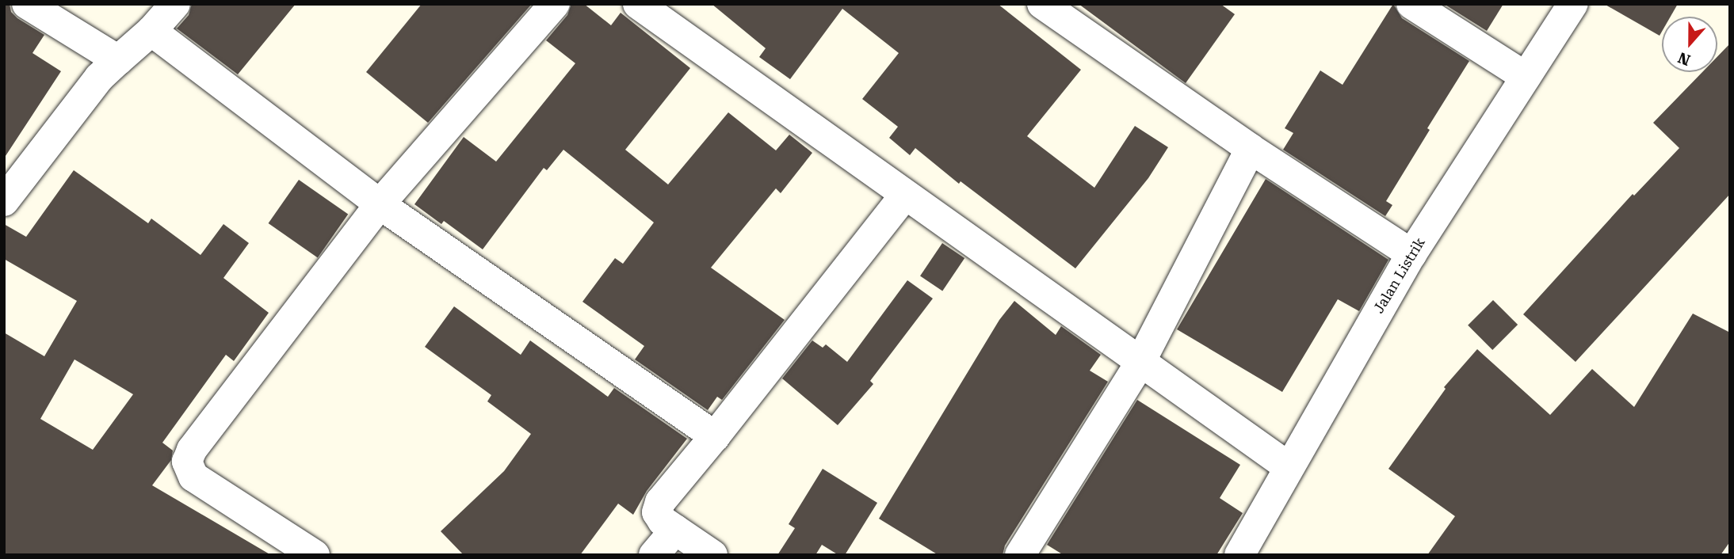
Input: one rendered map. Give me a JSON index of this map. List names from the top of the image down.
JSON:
{
  "streets": {
    "street": ["Jalan Listrik"]
  },
  "north": "bottom"
}
